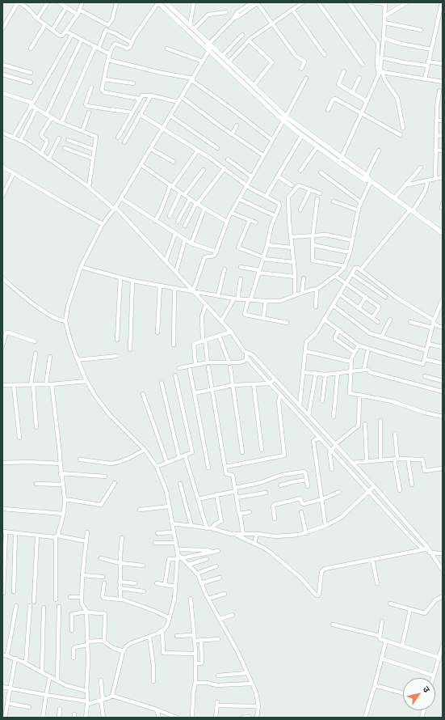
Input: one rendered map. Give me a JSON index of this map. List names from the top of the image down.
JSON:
{
  "north": "top right"
}
